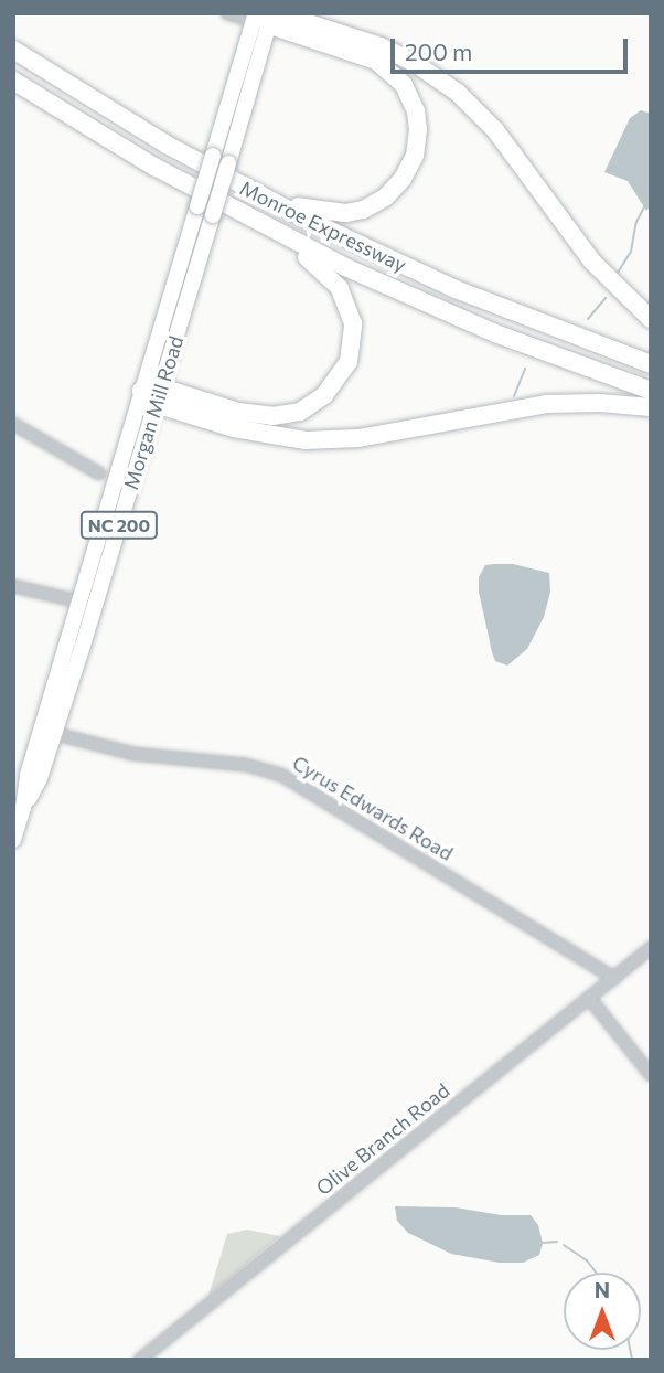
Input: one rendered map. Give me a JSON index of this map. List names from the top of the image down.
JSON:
{
  "streets": {
    "highway": ["Monroe Expressway"],
    "main road": ["Morgan Mill Road", "NC 200"],
    "street": ["Cyrus Edwards Road", "Olive Branch Road"]
  },
  "crossings": [
    ["Morgan Mill Road", "Cyrus Edwards Road"],
    ["Cyrus Edwards Road", "Olive Branch Road"]
  ],
  "scale_bar": "200 m",
  "north": "top"
}
